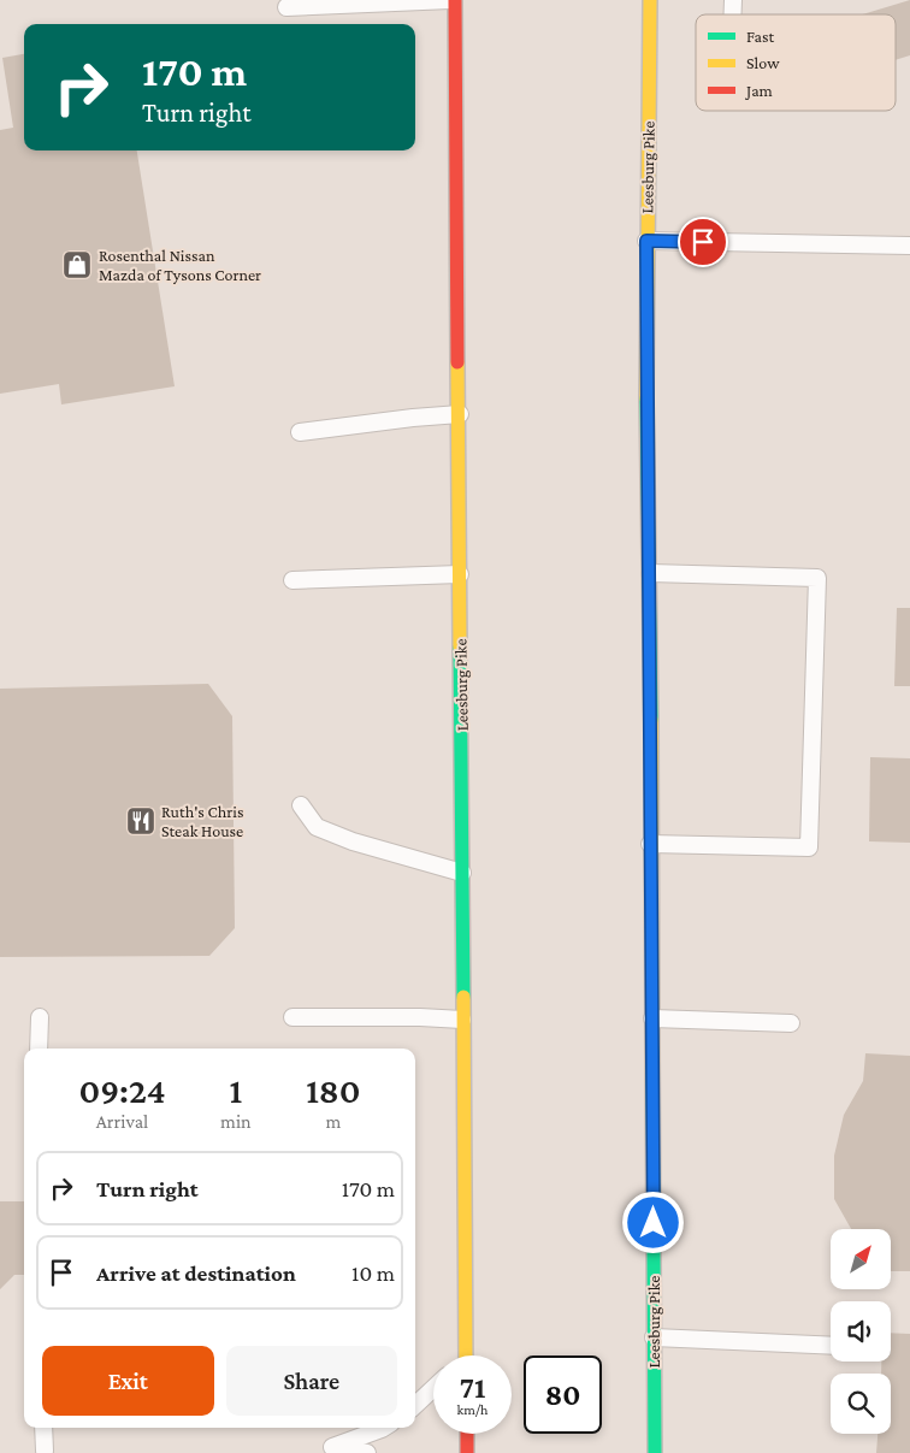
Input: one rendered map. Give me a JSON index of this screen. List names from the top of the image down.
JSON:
{
  "streets": {
    "highway": ["Leesburg Pike"]
  },
  "places": {
    "shop": ["Rosenthal Nissan Mazda of Tysons Corner"],
    "restaurant": ["Ruth's Chris Steak House"]
  },
  "legend": ["Fast", "Slow", "Jam"],
  "north": "top right",
  "page": {
    "turn": ["170 m", "Turn right"],
    "eta": [
      "09:24",
      "Arrival",
      "1",
      "min",
      "180",
      "m"
    ],
    "list": [
      {
        "name": "Turn right",
        "value": "170 m"
      },
      {
        "name": "Arrive at destination",
        "value": "10 m"
      }
    ],
    "buttons": ["Exit", "Share"],
    "speed": "71 km/h",
    "limit": "80"
  }
}
